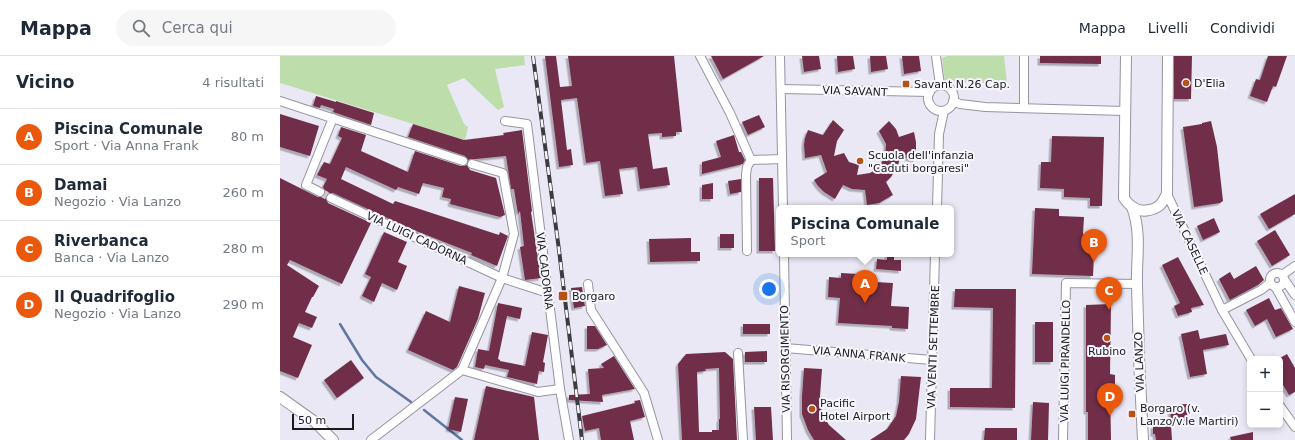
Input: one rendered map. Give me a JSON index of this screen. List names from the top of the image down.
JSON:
{
  "streets": {
    "street": [
      "VIA SAVANT",
      "VIA LUIGI CADORNA",
      "VIA CASELLE",
      "VIA CADORNA",
      "VIA VENTI SETTEMBRE",
      "VIA ANNA FRANK",
      "VIA RISORGIMENTO",
      "VIA LUIGI PIRANDELLO",
      "VIA LANZO"
    ]
  },
  "crossings": [
    ["VIA LUIGI CADORNA", "VIA CADORNA"],
    ["VIA VENTI SETTEMBRE", "VIA ANNA FRANK"],
    ["VIA ANNA FRANK", "VIA RISORGIMENTO"],
    ["VIA LUIGI PIRANDELLO", "VIA LANZO"]
  ],
  "places": {
    "other": [
      "D'Elia",
      "Scuola dell'infanzia \"Caduti borgaresi\"",
      "Rubino",
      "Pacific Hotel Airport"
    ],
    "transit": ["Savant N.26 Cap.", "Borgaro", "Borgaro (v. Lanzo/v.le Martiri)"]
  },
  "scale_bar": "50 m",
  "page": {
    "header": "Mappa",
    "search": "Cerca qui",
    "nav": ["Mappa", "Livelli", "Condividi"],
    "heading": ["Vicino", "4 risultati"],
    "list": [
      {
        "mark": "A",
        "name": "Piscina Comunale",
        "note": "Sport · Via Anna Frank",
        "value": "80 m"
      },
      {
        "mark": "B",
        "name": "Damai",
        "note": "Negozio · Via Lanzo",
        "value": "260 m"
      },
      {
        "mark": "C",
        "name": "Riverbanca",
        "note": "Banca · Via Lanzo",
        "value": "280 m"
      },
      {
        "mark": "D",
        "name": "Il Quadrifoglio",
        "note": "Negozio · Via Lanzo",
        "value": "290 m"
      }
    ],
    "popup": ["Piscina Comunale", "Sport"],
    "pins": [
      "B",
      "A",
      "C",
      "D"
    ],
    "map_buttons": ["+", "−"],
    "scale": "50 m"
  }
}
